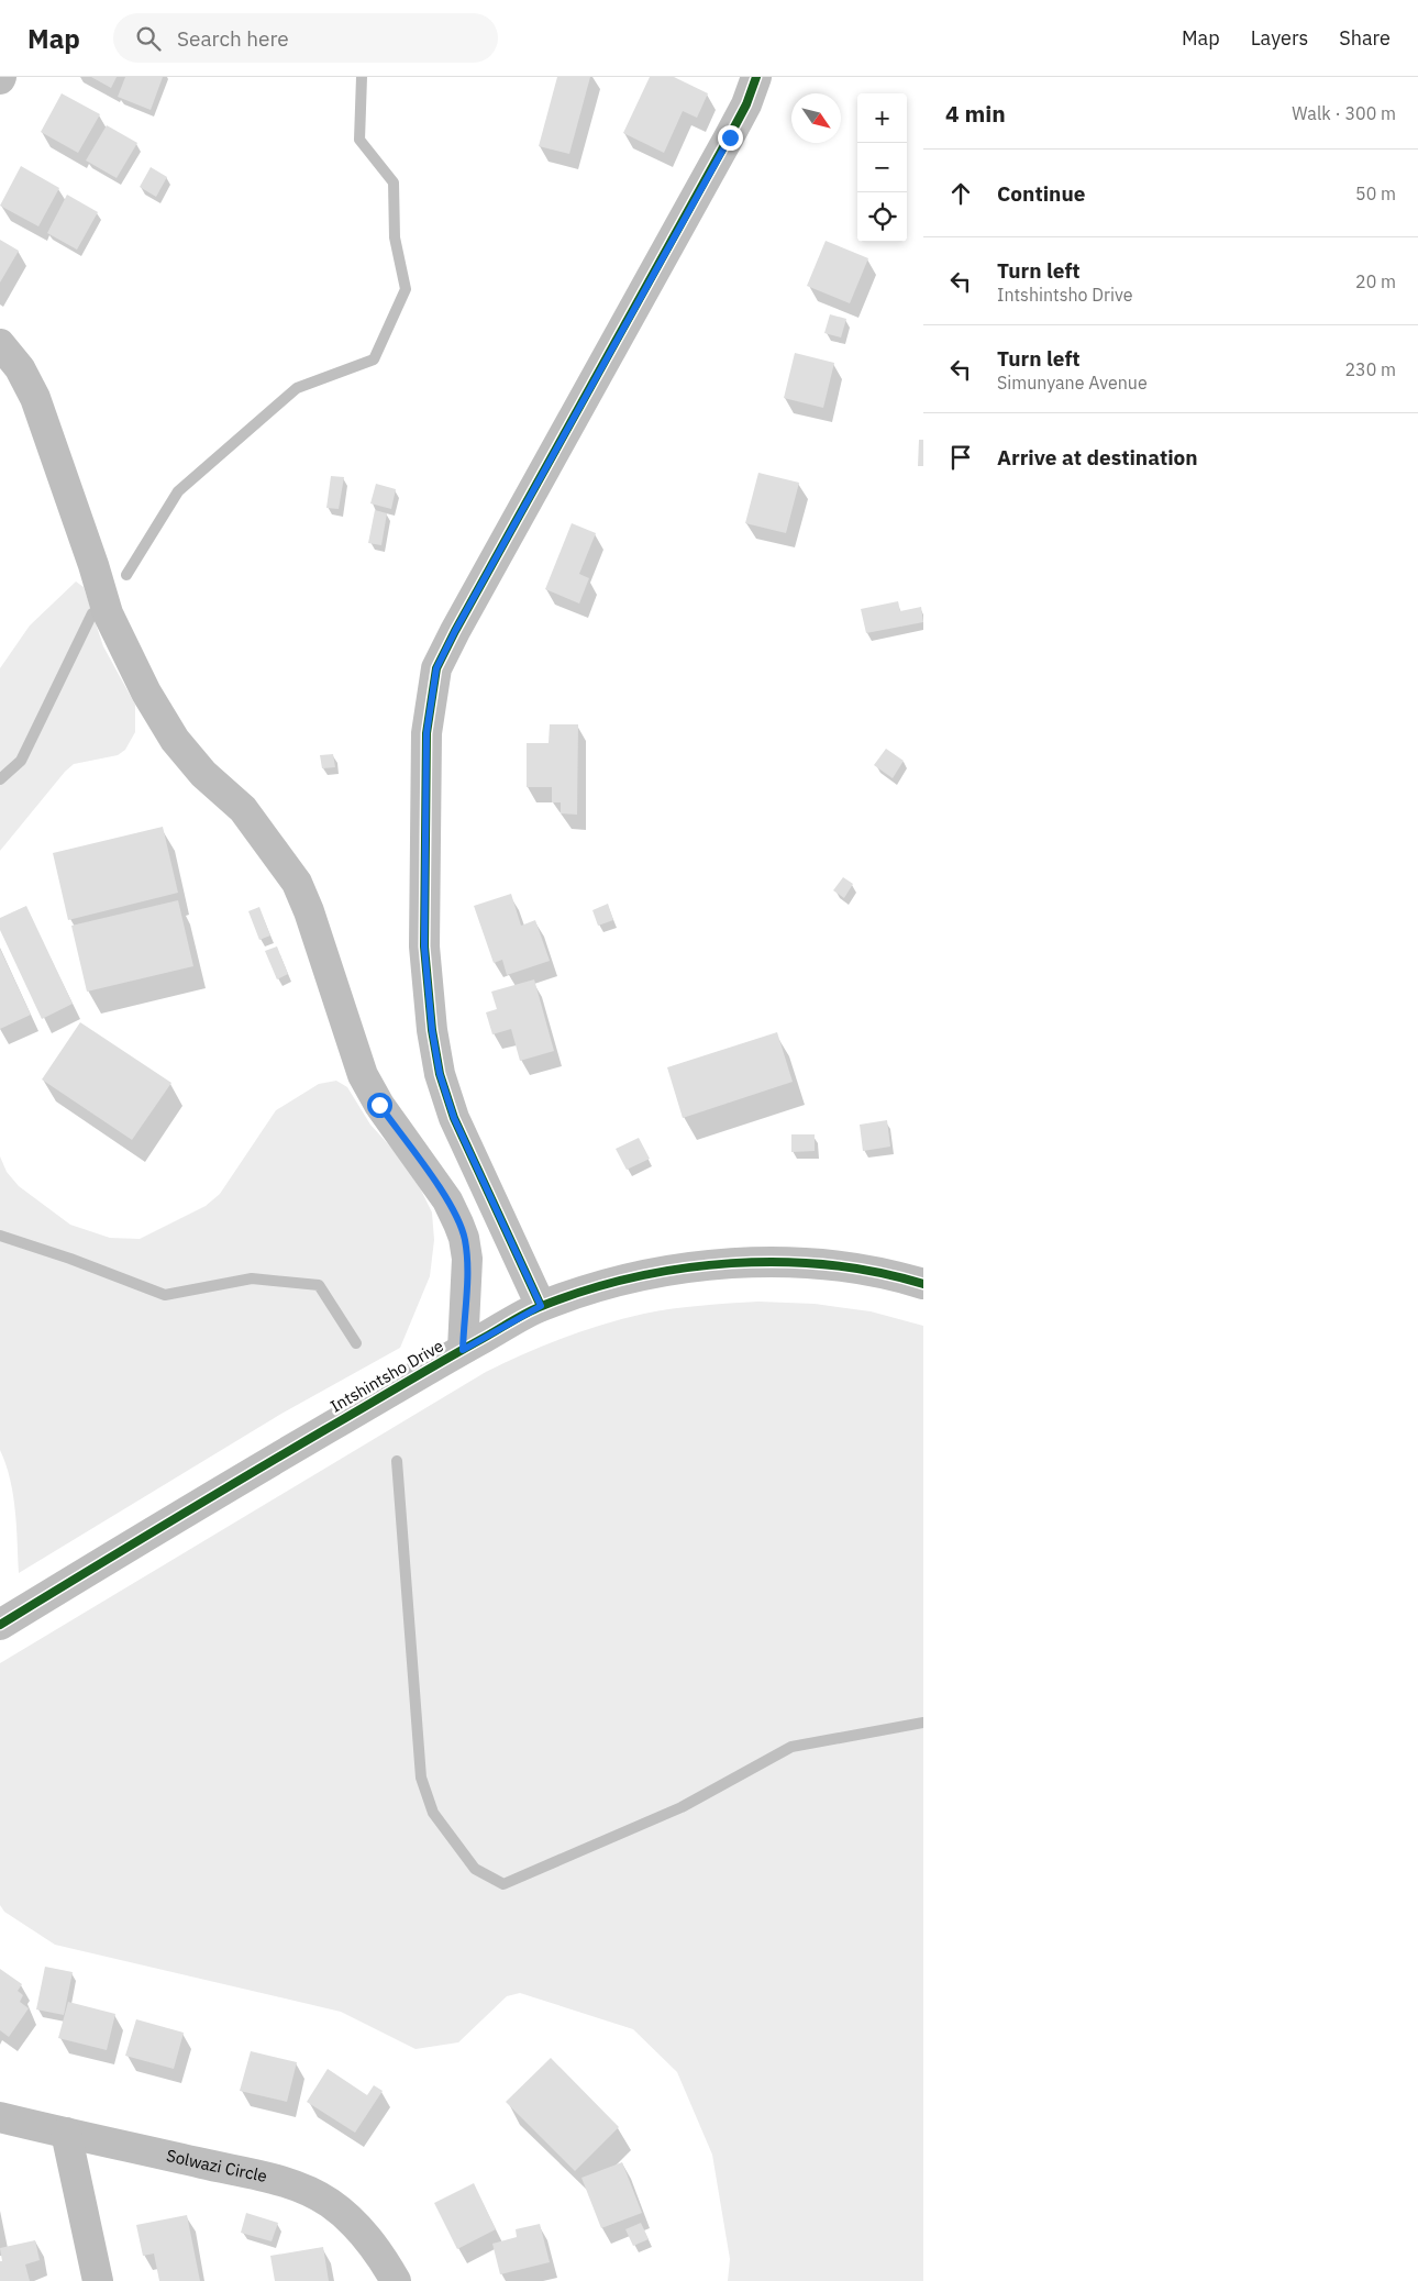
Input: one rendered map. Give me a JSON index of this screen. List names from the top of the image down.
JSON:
{
  "streets": {
    "street": ["Intshintsho Drive", "Solwazi Circle"]
  },
  "north": "bottom right",
  "page": {
    "header": "Map",
    "search": "Search here",
    "nav": ["Map", "Layers", "Share"],
    "heading": ["4 min", "Walk · 300 m"],
    "map_buttons": ["+", "−"],
    "list": [
      ["Continue", "50 m"],
      ["Turn left", "Intshintsho Drive", "20 m"],
      ["Turn left", "Simunyane Avenue", "230 m"],
      "Arrive at destination"
    ]
  }
}
